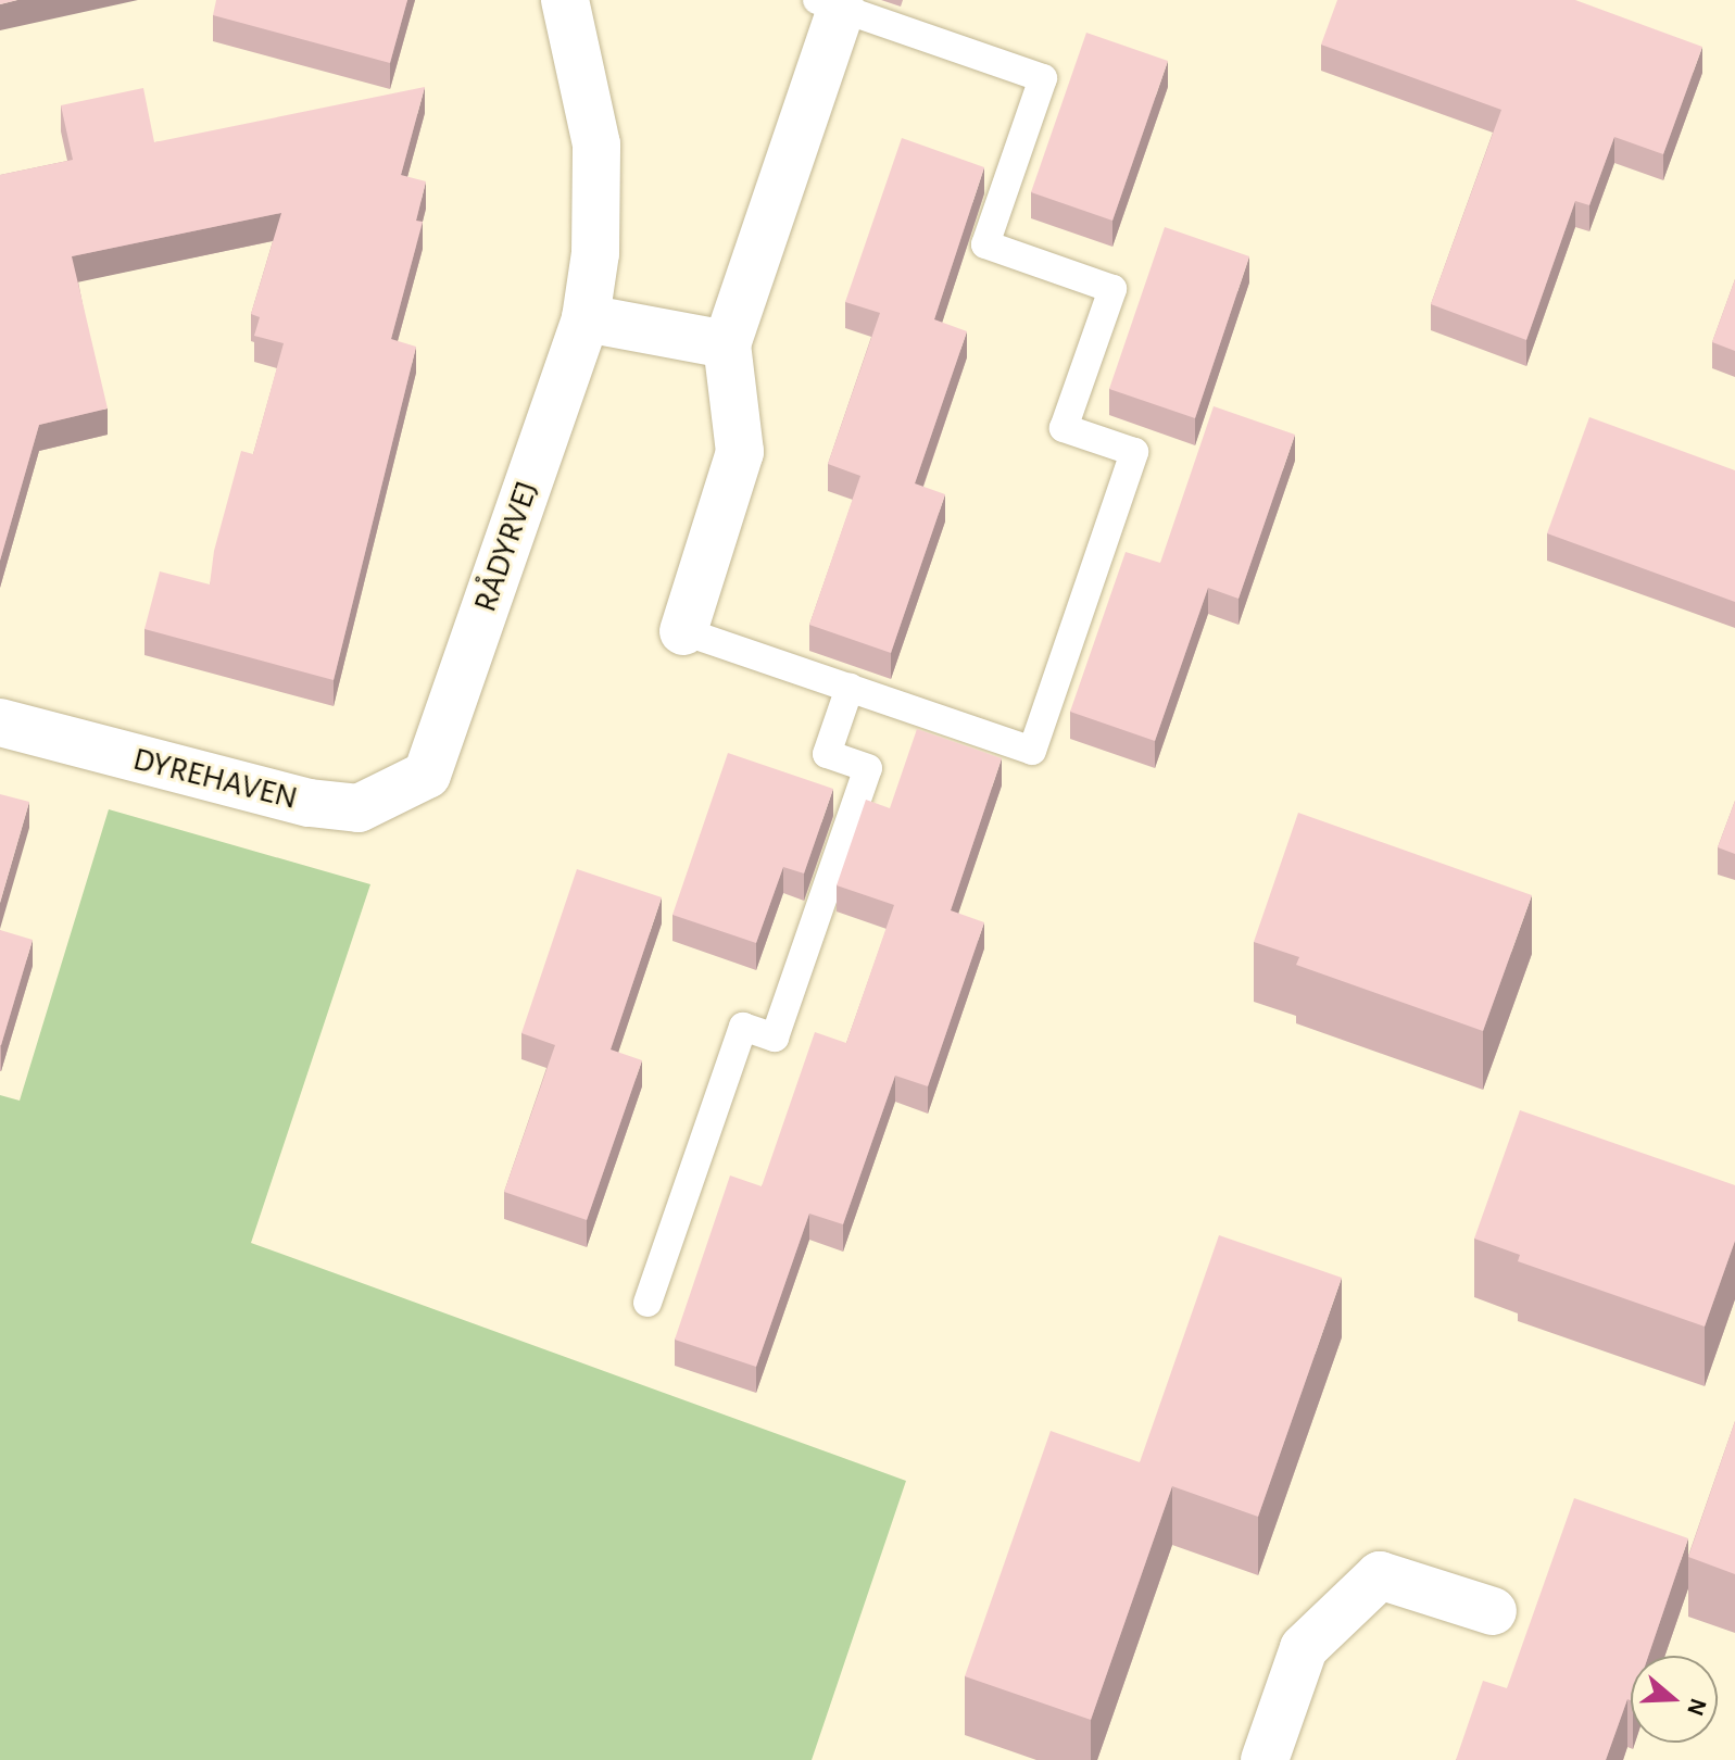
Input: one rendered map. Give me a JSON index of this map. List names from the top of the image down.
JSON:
{
  "streets": {
    "street": ["RÅDYRVEJ", "DYREHAVEN"]
  },
  "crossings": [
    ["RÅDYRVEJ", "DYREHAVEN"]
  ],
  "north": "right"
}
